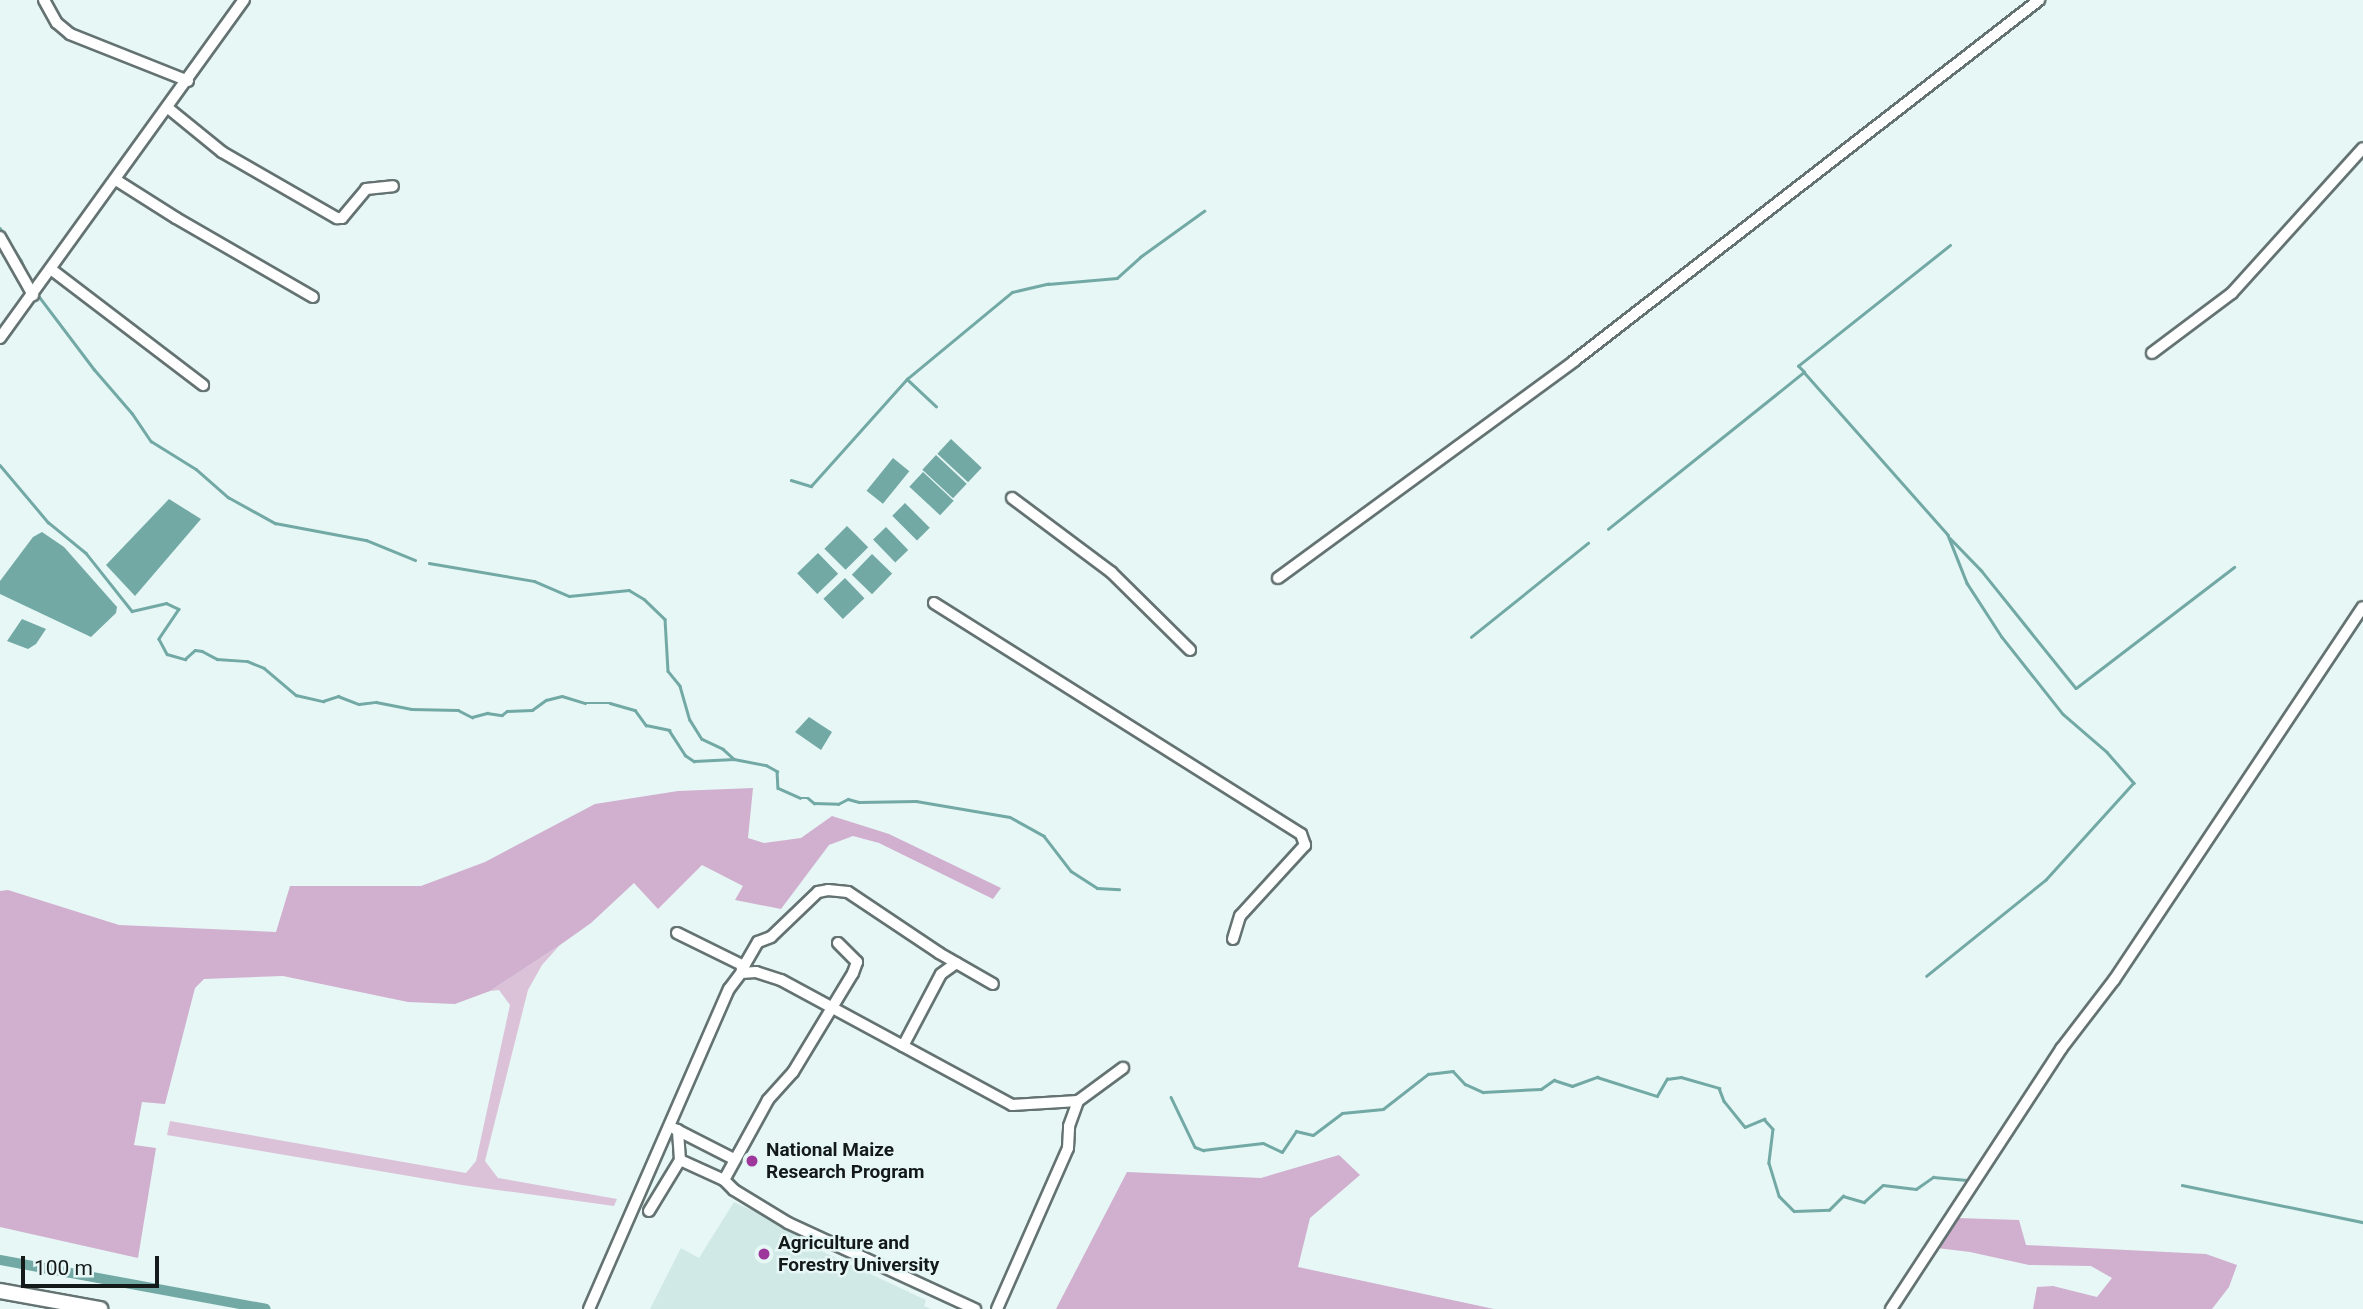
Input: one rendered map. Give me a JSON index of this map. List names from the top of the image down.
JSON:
{
  "places": ["National Maize Research Program", "Agriculture and Forestry University"],
  "scale_bar": "100 m"
}
